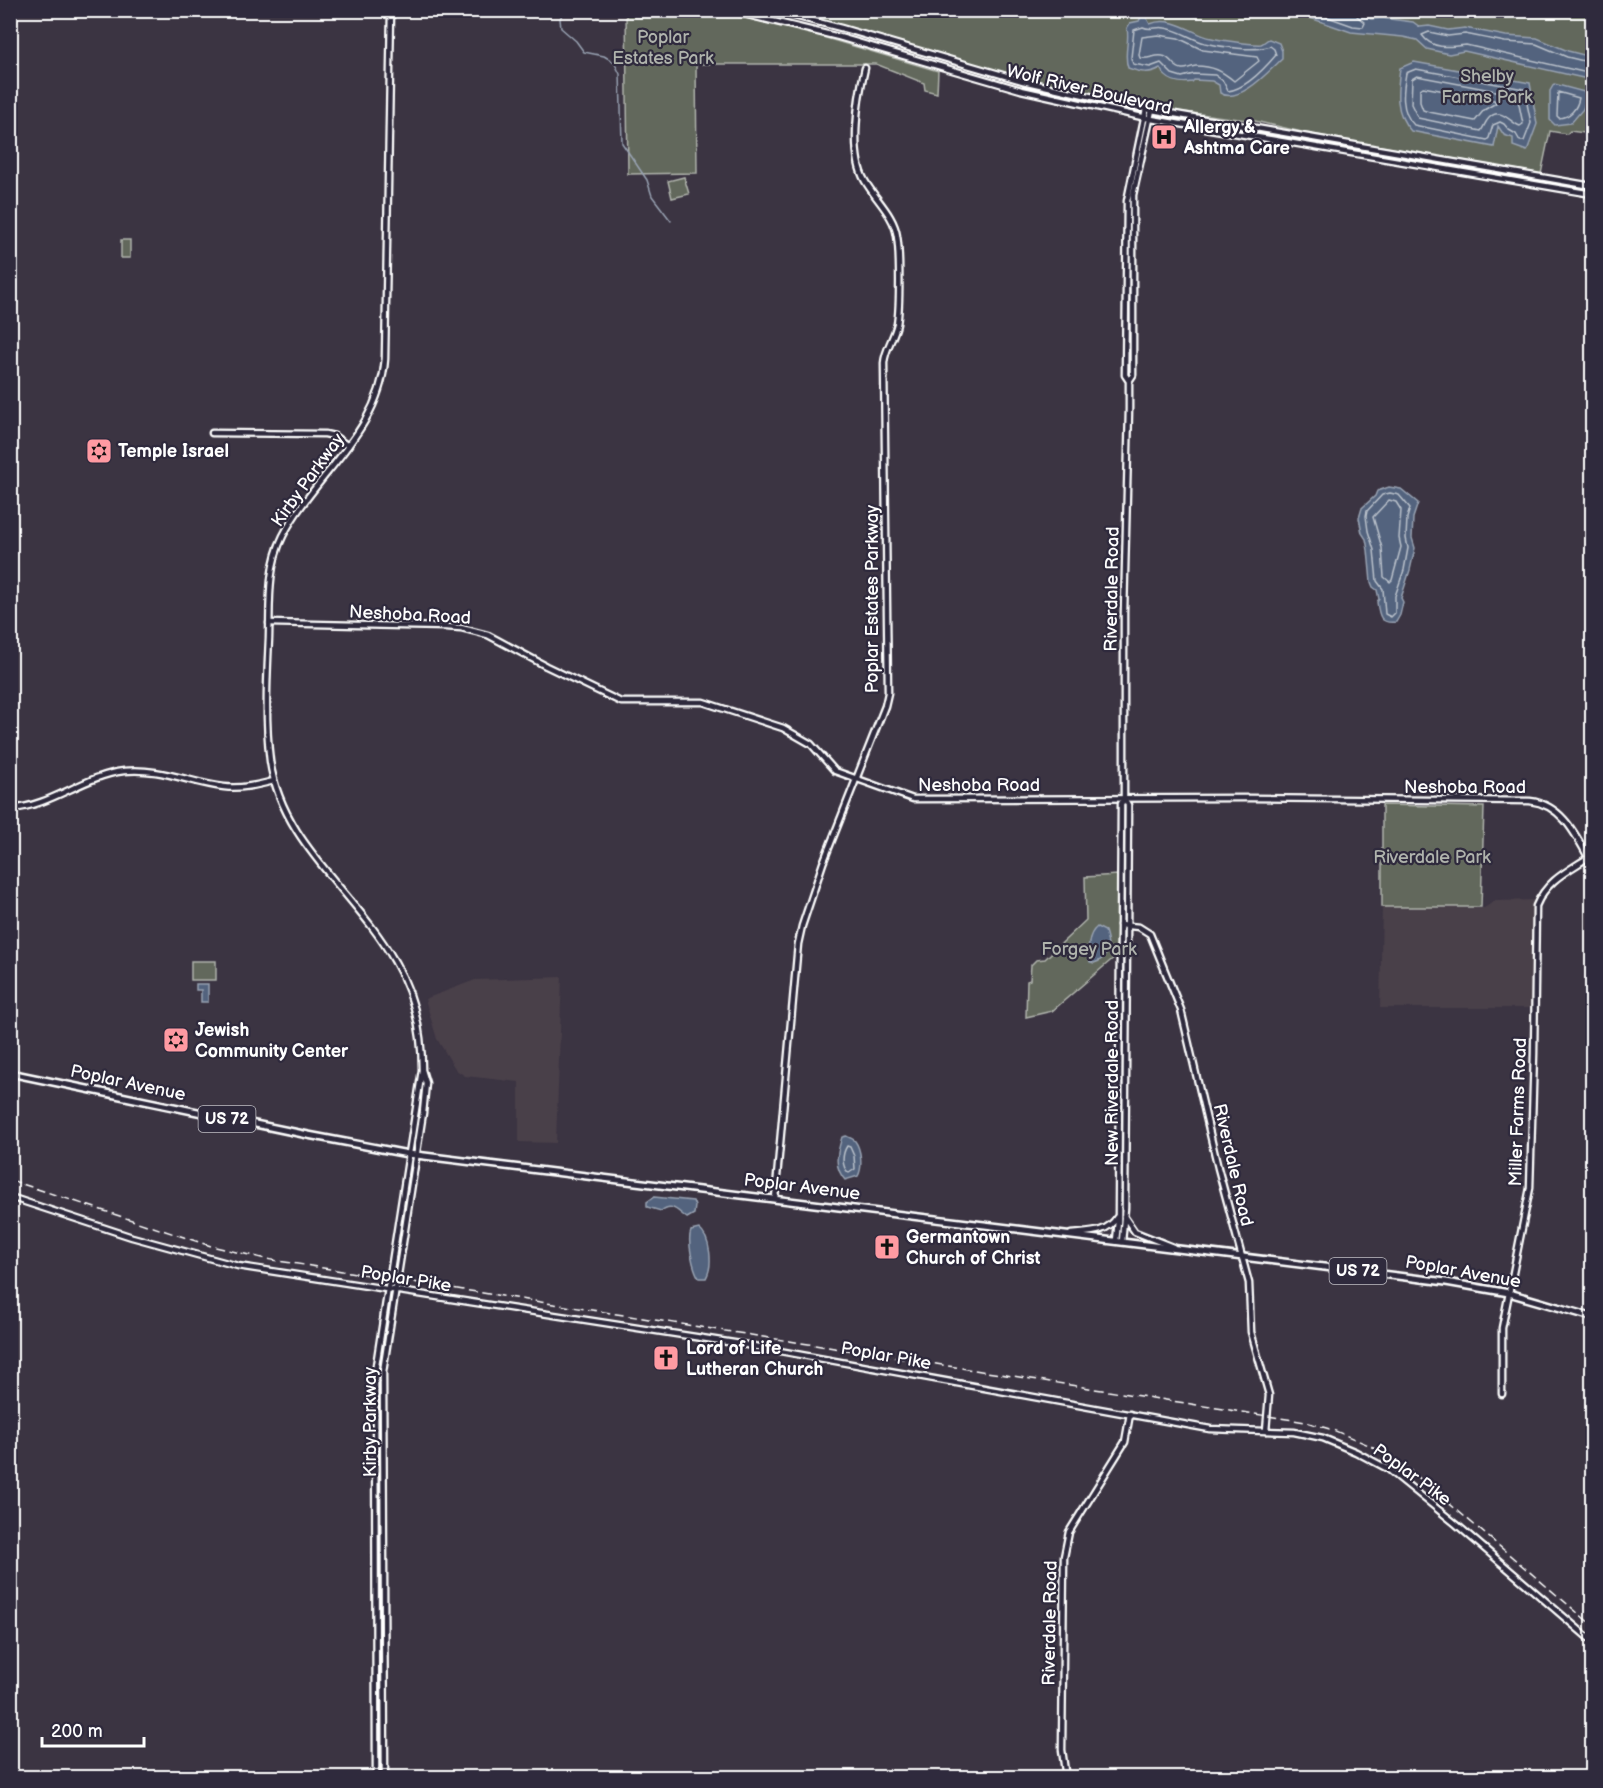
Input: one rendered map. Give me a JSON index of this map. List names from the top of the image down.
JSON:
{
  "streets": {
    "main road": [
      "Wolf River Boulevard",
      "Kirby Parkway",
      "Riverdale Road",
      "Poplar Estates Parkway",
      "Neshoba Road",
      "Poplar Avenue",
      "New Riverdale Road",
      "Miller Farms Road",
      "US 72",
      "Poplar Pike"
    ]
  },
  "crossings": [
    ["Wolf River Boulevard", "Riverdale Road"],
    ["Kirby Parkway", "Neshoba Road"],
    ["Kirby Parkway", "Poplar Avenue"],
    ["Kirby Parkway", "Poplar Pike"],
    ["Riverdale Road", "Neshoba Road"],
    ["Riverdale Road", "Poplar Avenue"],
    ["Riverdale Road", "New Riverdale Road"],
    ["Riverdale Road", "Poplar Pike"],
    ["Poplar Estates Parkway", "Neshoba Road"],
    ["Poplar Estates Parkway", "Poplar Avenue"],
    ["Neshoba Road", "Miller Farms Road"],
    ["Poplar Avenue", "New Riverdale Road"],
    ["Poplar Avenue", "Miller Farms Road"]
  ],
  "parks": [
    "Poplar Estates Park",
    "Shelby Farms Park",
    "Riverdale Park",
    "Forgey Park"
  ],
  "places": {
    "hospital": ["Allergy & Ashtma Care"],
    "synagogue": ["Temple Israel", "Jewish Community Center"],
    "church": ["Germantown Church of Christ", "Lord of Life Lutheran Church"]
  },
  "scale_bar": "200 m"
}
